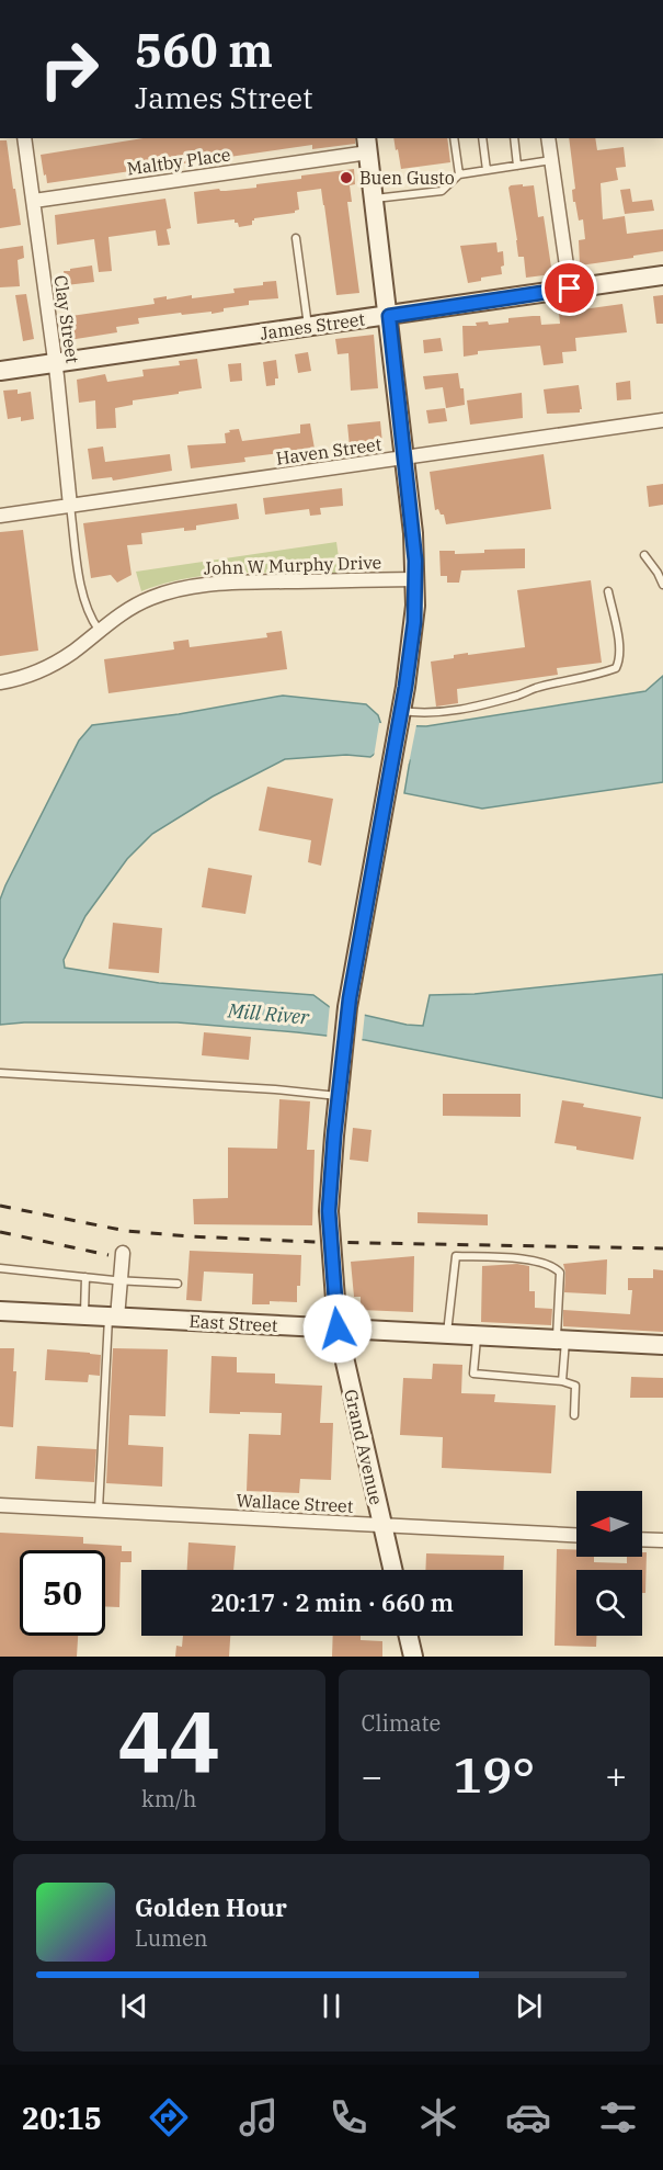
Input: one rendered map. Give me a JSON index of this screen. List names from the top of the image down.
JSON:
{
  "streets": {
    "main road": ["James Street", "East Street", "Grand Avenue"],
    "street": [
      "Maltby Place",
      "Clay Street",
      "Haven Street",
      "John W Murphy Drive",
      "Wallace Street"
    ]
  },
  "crossings": [
    ["Maltby Place", "Clay Street"],
    ["Maltby Place", "Grand Avenue"],
    ["Clay Street", "James Street"],
    ["Clay Street", "Haven Street"],
    ["James Street", "Grand Avenue"],
    ["Haven Street", "Grand Avenue"],
    ["John W Murphy Drive", "Grand Avenue"],
    ["East Street", "Grand Avenue"],
    ["Grand Avenue", "Wallace Street"]
  ],
  "water": ["Mill River"],
  "places": ["Buen Gusto"],
  "north": "left",
  "page": {
    "turn": ["560 m", "James Street"],
    "limit": "50",
    "trip": "20:17 · 2 min · 660 m",
    "tile": [
      ["44", "km/h"],
      "Climate"
    ],
    "heat": ["−", "19°", "+"],
    "song": ["Golden Hour", "Lumen"],
    "tabs": "20:15"
  }
}
